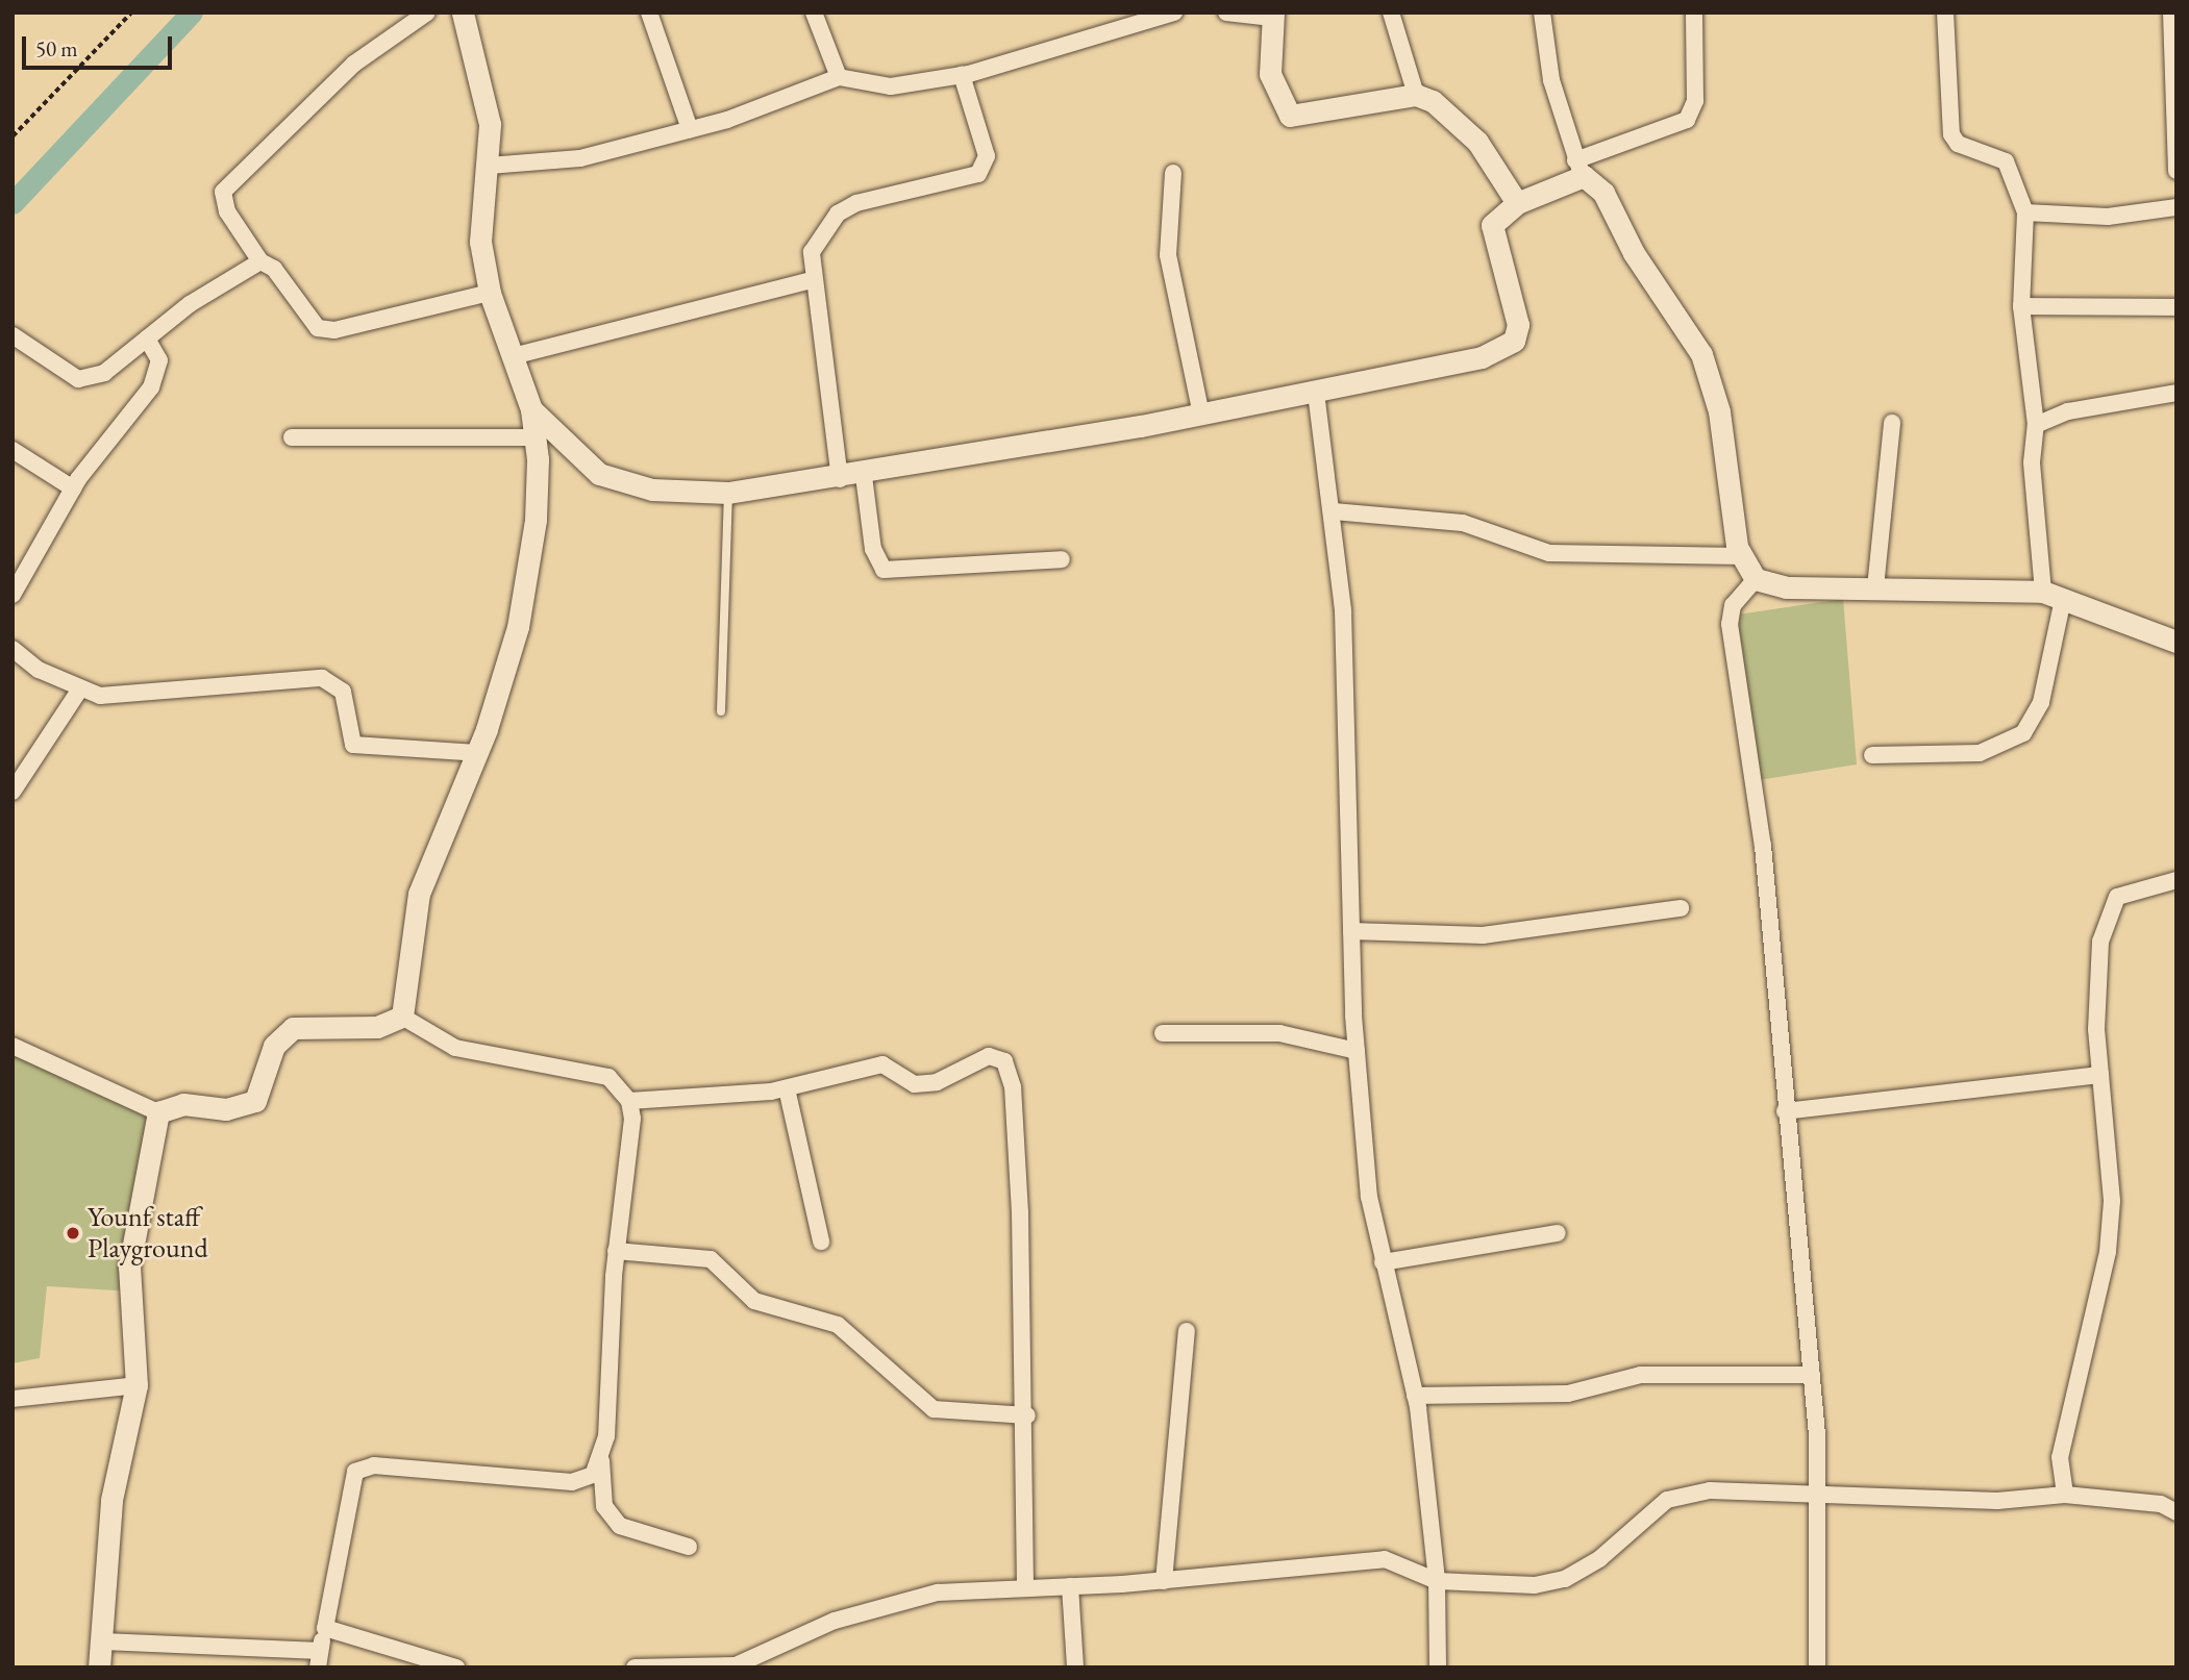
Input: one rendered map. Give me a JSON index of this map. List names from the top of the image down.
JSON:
{
  "places": ["Younf staff Playground"],
  "scale_bar": "50 m"
}
